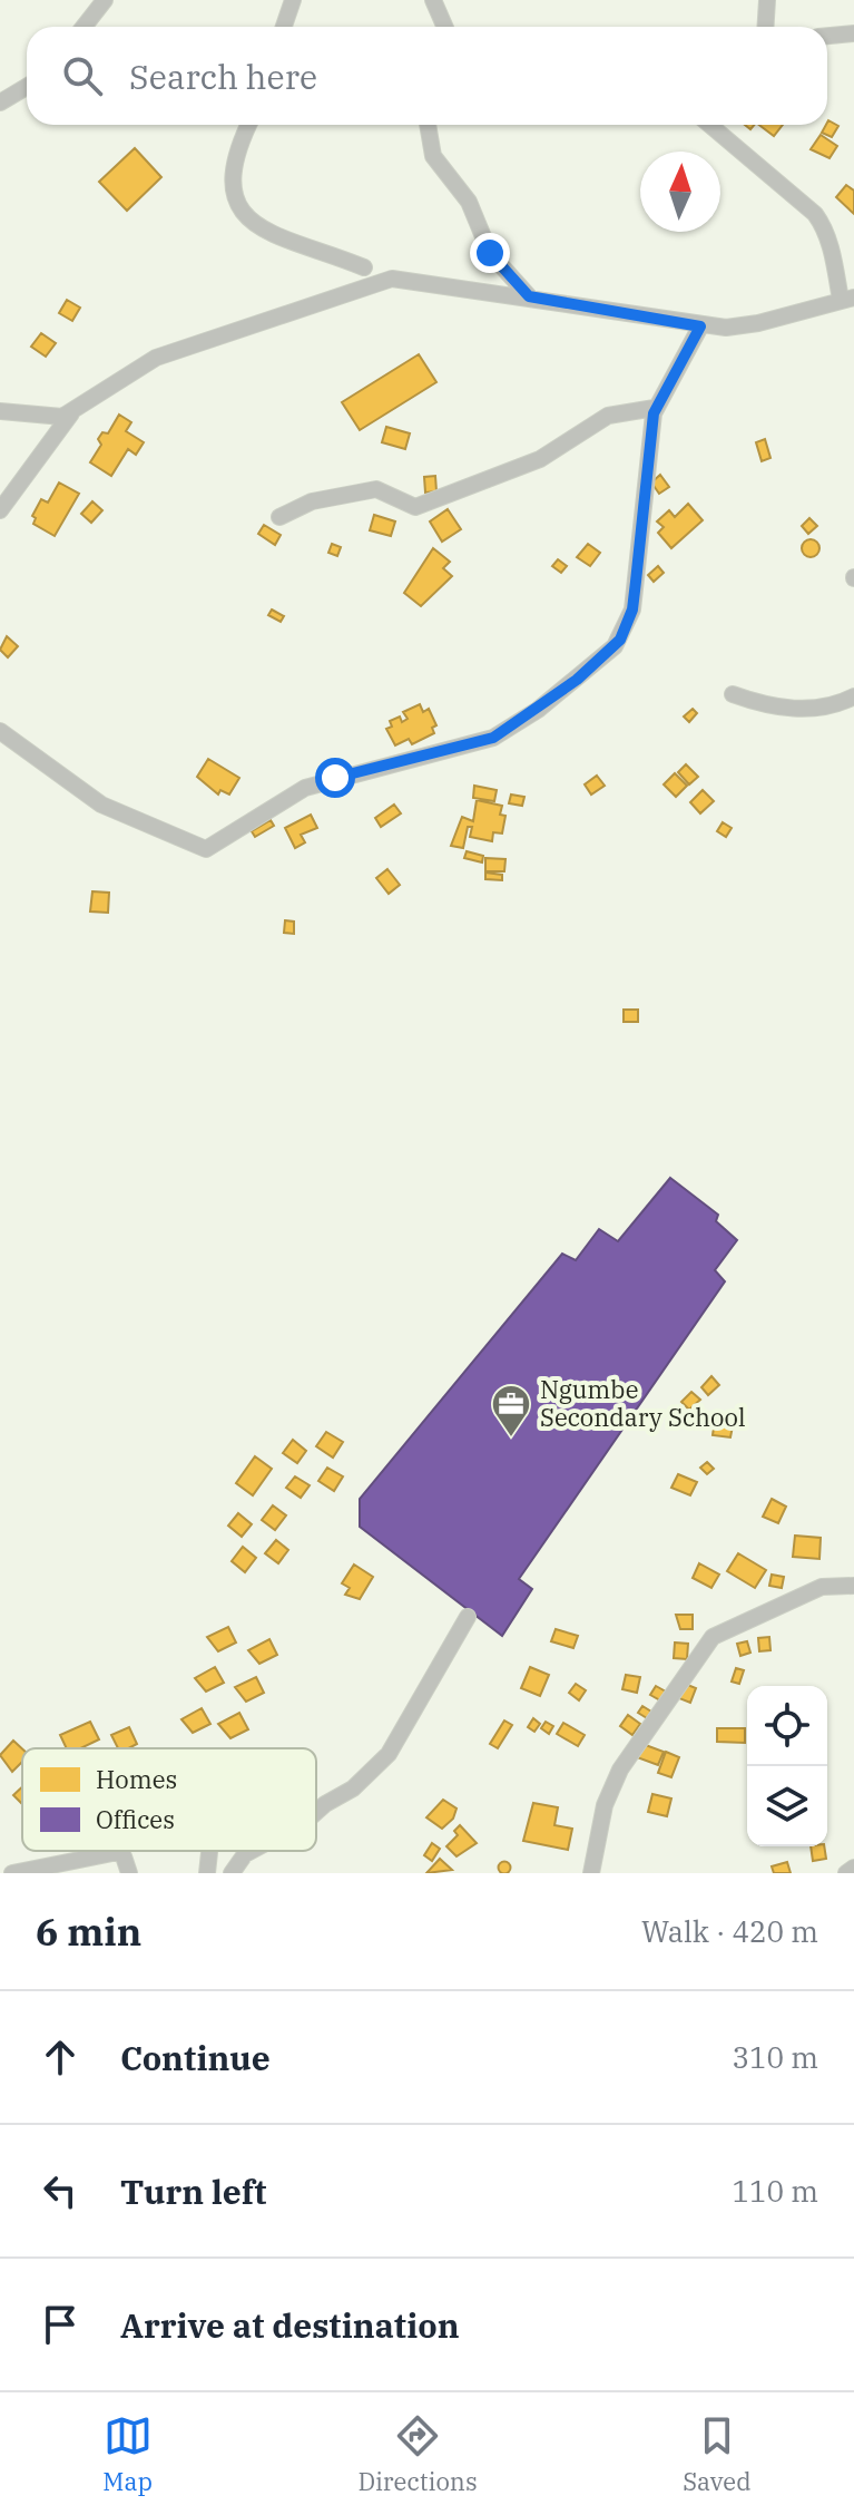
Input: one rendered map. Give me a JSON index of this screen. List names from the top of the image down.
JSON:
{
  "places": {
    "office": ["Ngumbe Secondary School"]
  },
  "legend": ["Homes", "Offices"],
  "north": "top",
  "page": {
    "search": "Search here",
    "heading": ["6 min", "Walk · 420 m"],
    "list": [
      ["Continue", "310 m"],
      ["Turn left", "110 m"],
      "Arrive at destination"
    ],
    "nav": ["Map", "Directions", "Saved"]
  }
}
